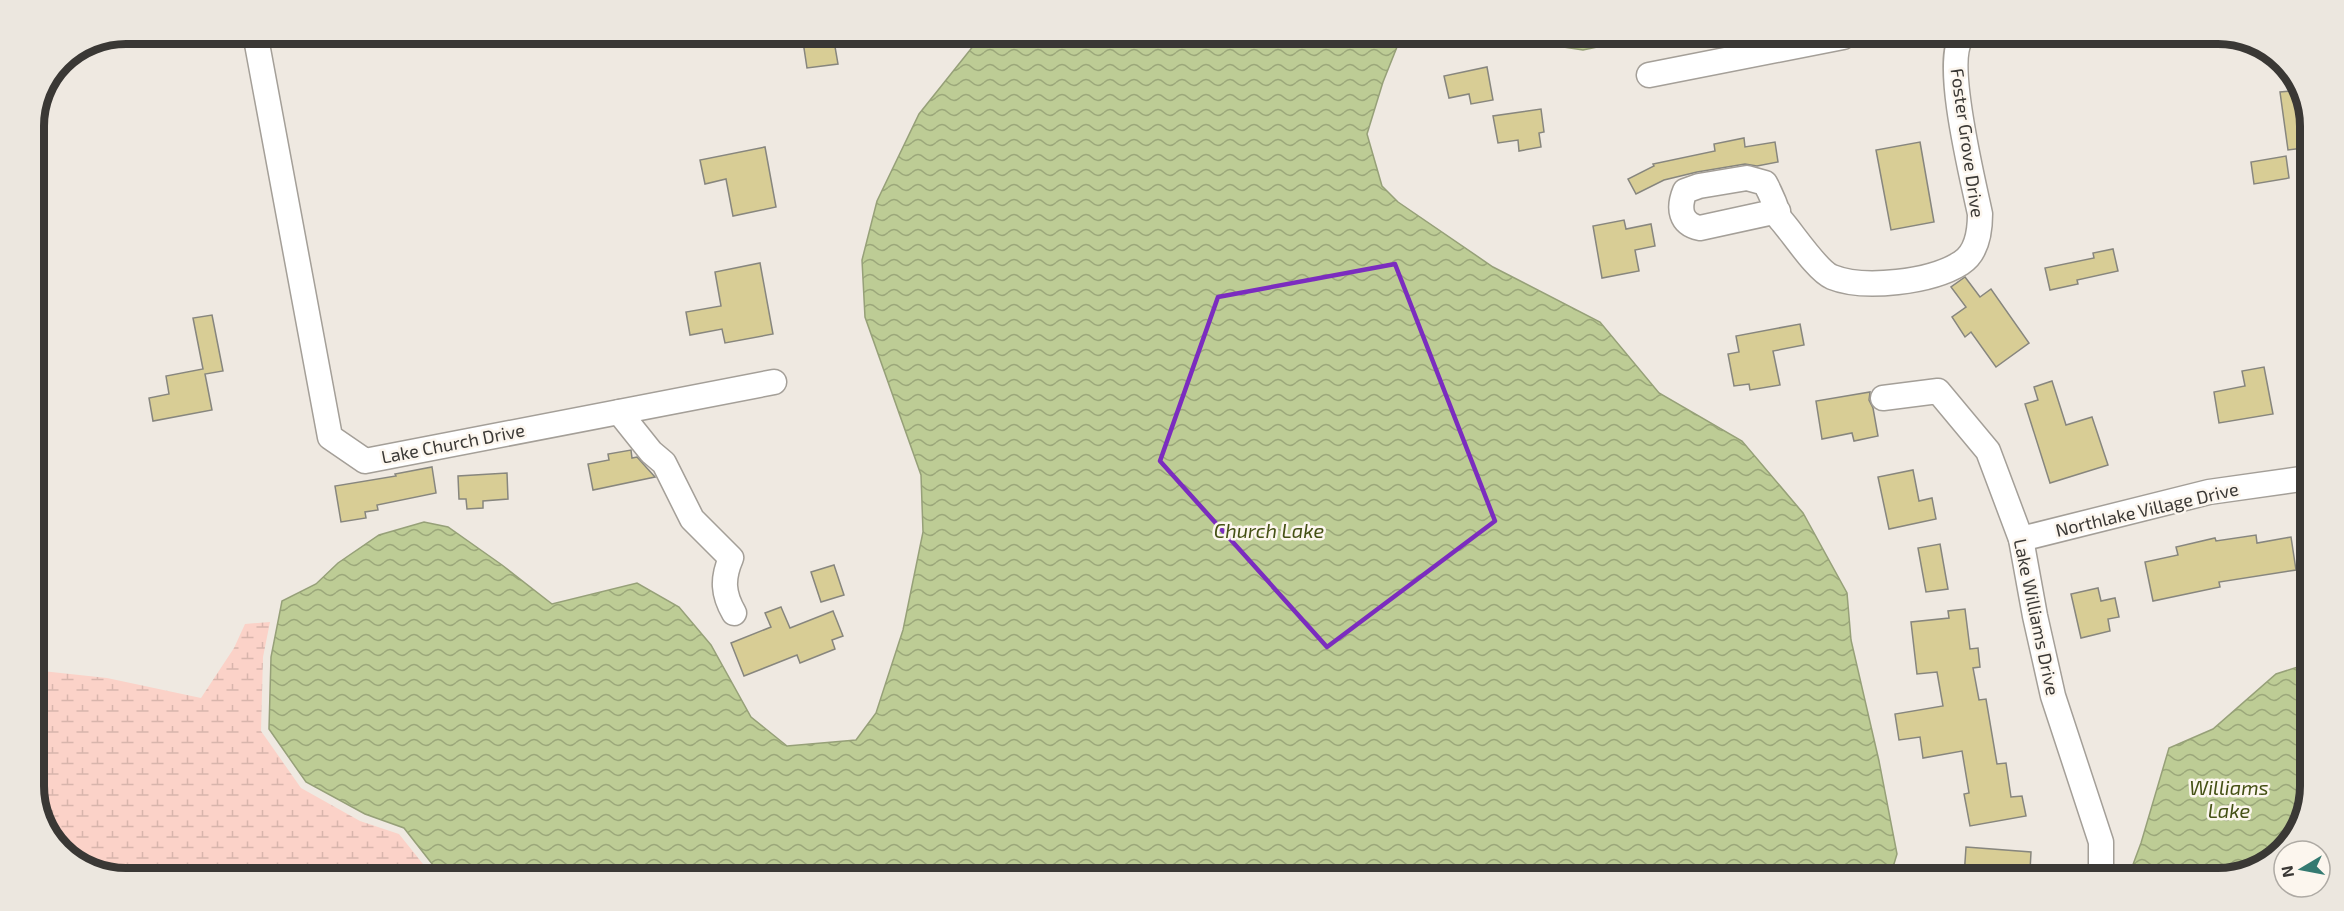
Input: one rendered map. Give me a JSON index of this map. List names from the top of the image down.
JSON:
{
  "streets": {
    "street": [
      "Foster Grove Drive",
      "Lake Church Drive",
      "Northlake Village Drive",
      "Lake Williams Drive"
    ]
  },
  "crossings": [
    ["Northlake Village Drive", "Lake Williams Drive"]
  ],
  "water": ["Church Lake", "Williams Lake"],
  "north": "left"
}
